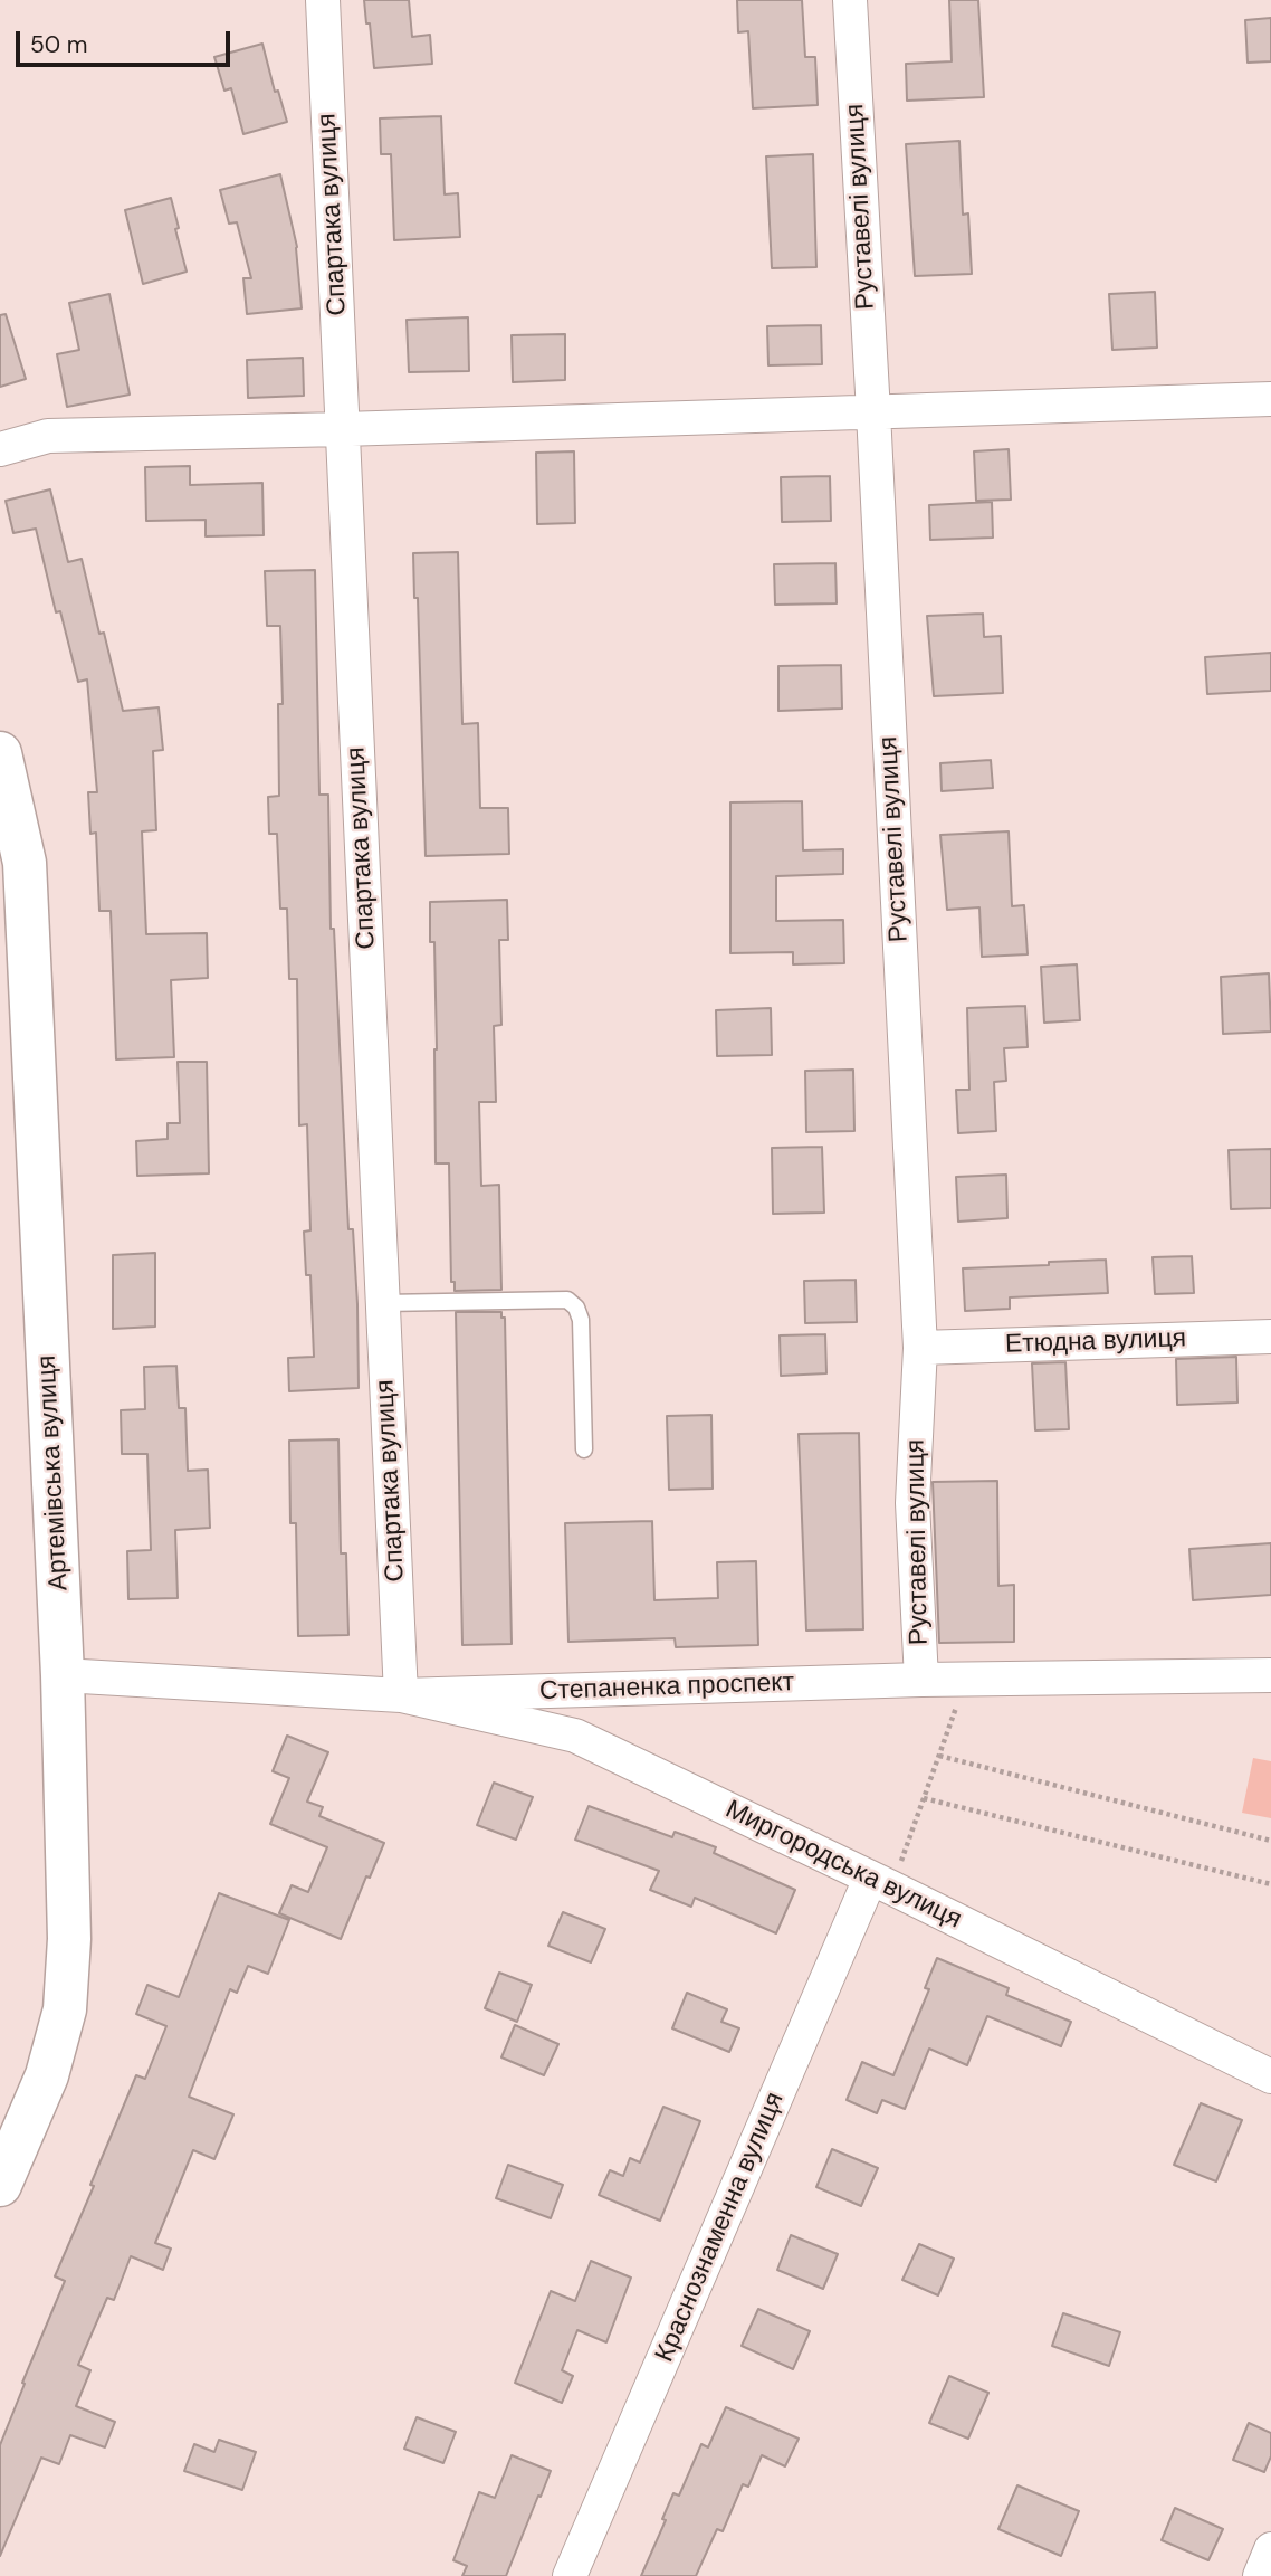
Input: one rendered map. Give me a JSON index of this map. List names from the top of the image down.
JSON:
{
  "streets": {
    "main road": ["Артемівська вулиця"],
    "street": [
      "Руставелі вулиця",
      "Спартака вулиця",
      "Етюдна вулиця",
      "Степаненка проспект",
      "Миргородська вулиця",
      "Краснознаменна вулиця"
    ]
  },
  "crossings": [
    ["Руставелі вулиця", "Етюдна вулиця"],
    ["Руставелі вулиця", "Степаненка проспект"],
    ["Спартака вулиця", "Степаненка проспект"],
    ["Спартака вулиця", "Миргородська вулиця"],
    ["Артемівська вулиця", "Степаненка проспект"],
    ["Степаненка проспект", "Миргородська вулиця"],
    ["Миргородська вулиця", "Краснознаменна вулиця"]
  ],
  "scale_bar": "50 m"
}
